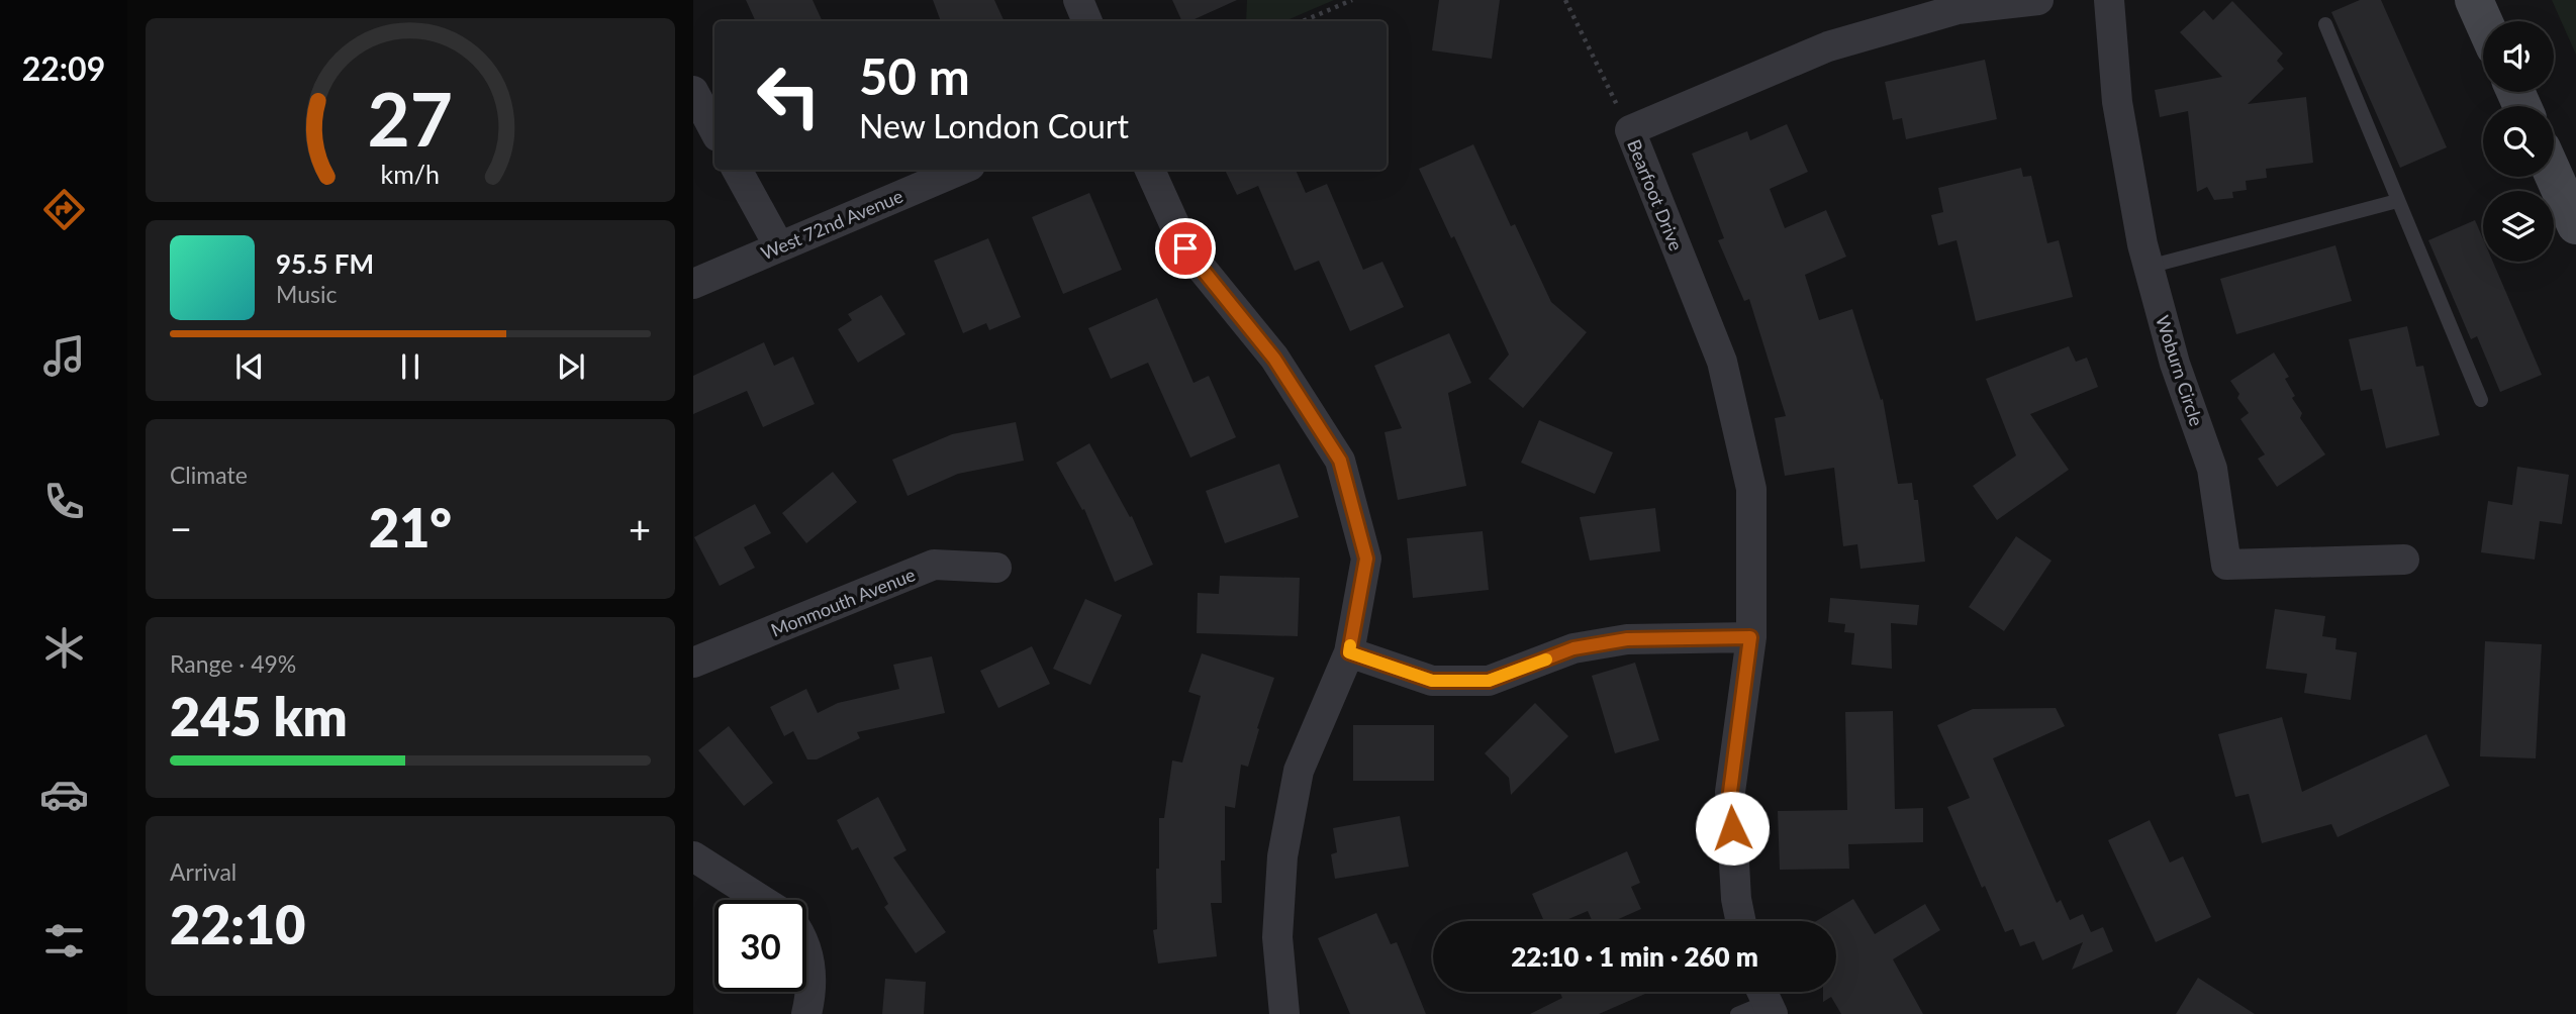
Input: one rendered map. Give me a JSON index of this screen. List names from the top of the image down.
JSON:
{
  "streets": {
    "street": [
      "Bearfoot Drive",
      "West 72nd Avenue",
      "Woburn Circle",
      "Monmouth Avenue"
    ]
  },
  "page": {
    "tabs": "22:09",
    "turn": ["50 m", "New London Court"],
    "song": ["95.5 FM", "Music"],
    "tile": [
      "Climate",
      ["Range · 49%", "245 km"],
      ["Arrival", "22:10"]
    ],
    "heat": ["−", "21°", "+"],
    "limit": "30",
    "trip": "22:10 · 1 min · 260 m",
    "gauge": ["27", "km/h"]
  }
}
